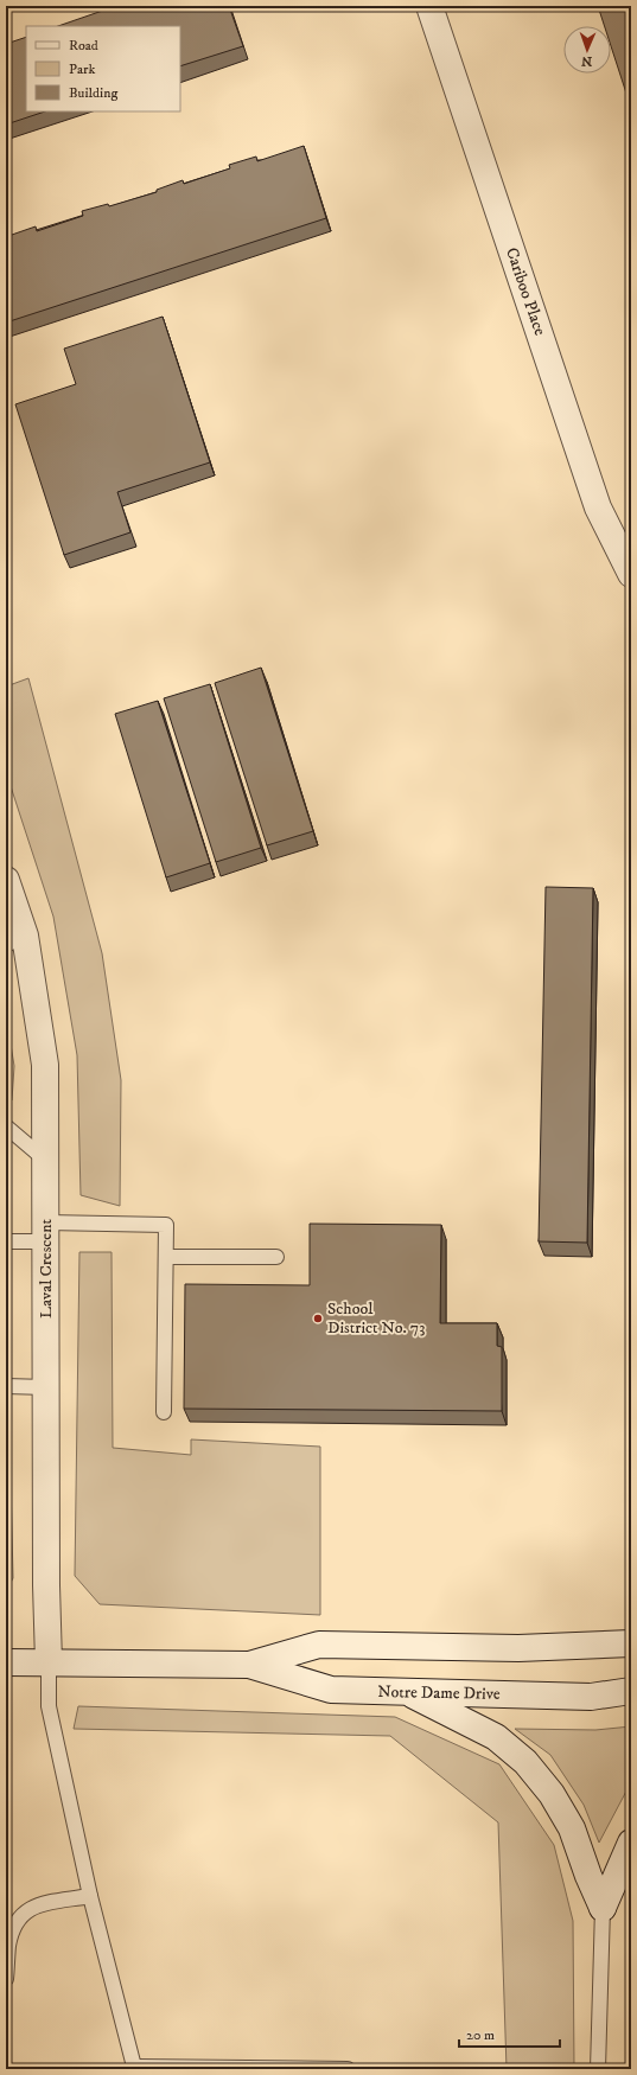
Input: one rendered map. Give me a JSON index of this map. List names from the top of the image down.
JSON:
{
  "streets": {
    "street": ["Cariboo Place", "Laval Crescent", "Notre Dame Drive"]
  },
  "crossings": [
    ["Laval Crescent", "Notre Dame Drive"]
  ],
  "places": ["School District No. 73"],
  "legend": ["Road", "Park", "Building"],
  "scale_bar": "20 m",
  "north": "bottom"
}
